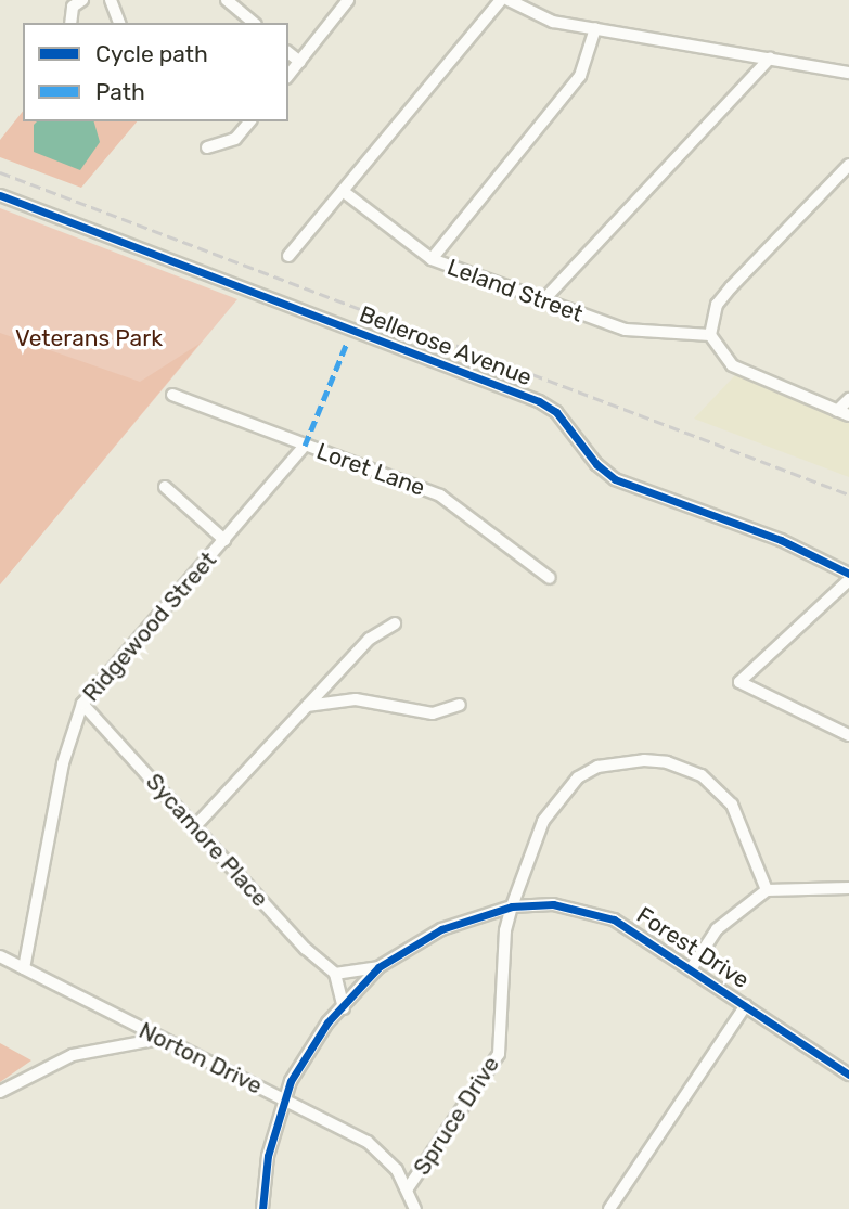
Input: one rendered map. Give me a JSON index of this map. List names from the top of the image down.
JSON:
{
  "streets": {
    "street": [
      "Leland Street",
      "Bellerose Avenue",
      "Loret Lane",
      "Ridgewood Street",
      "Sycamore Place",
      "Forest Drive",
      "Norton Drive",
      "Spruce Drive"
    ]
  },
  "crossings": [
    ["Loret Lane", "Ridgewood Street"],
    ["Ridgewood Street", "Sycamore Place"],
    ["Ridgewood Street", "Norton Drive"],
    ["Forest Drive", "Norton Drive"],
    ["Forest Drive", "Spruce Drive"],
    ["Norton Drive", "Spruce Drive"]
  ],
  "parks": ["Veterans Park"],
  "legend": ["Cycle path", "Path"]
}
